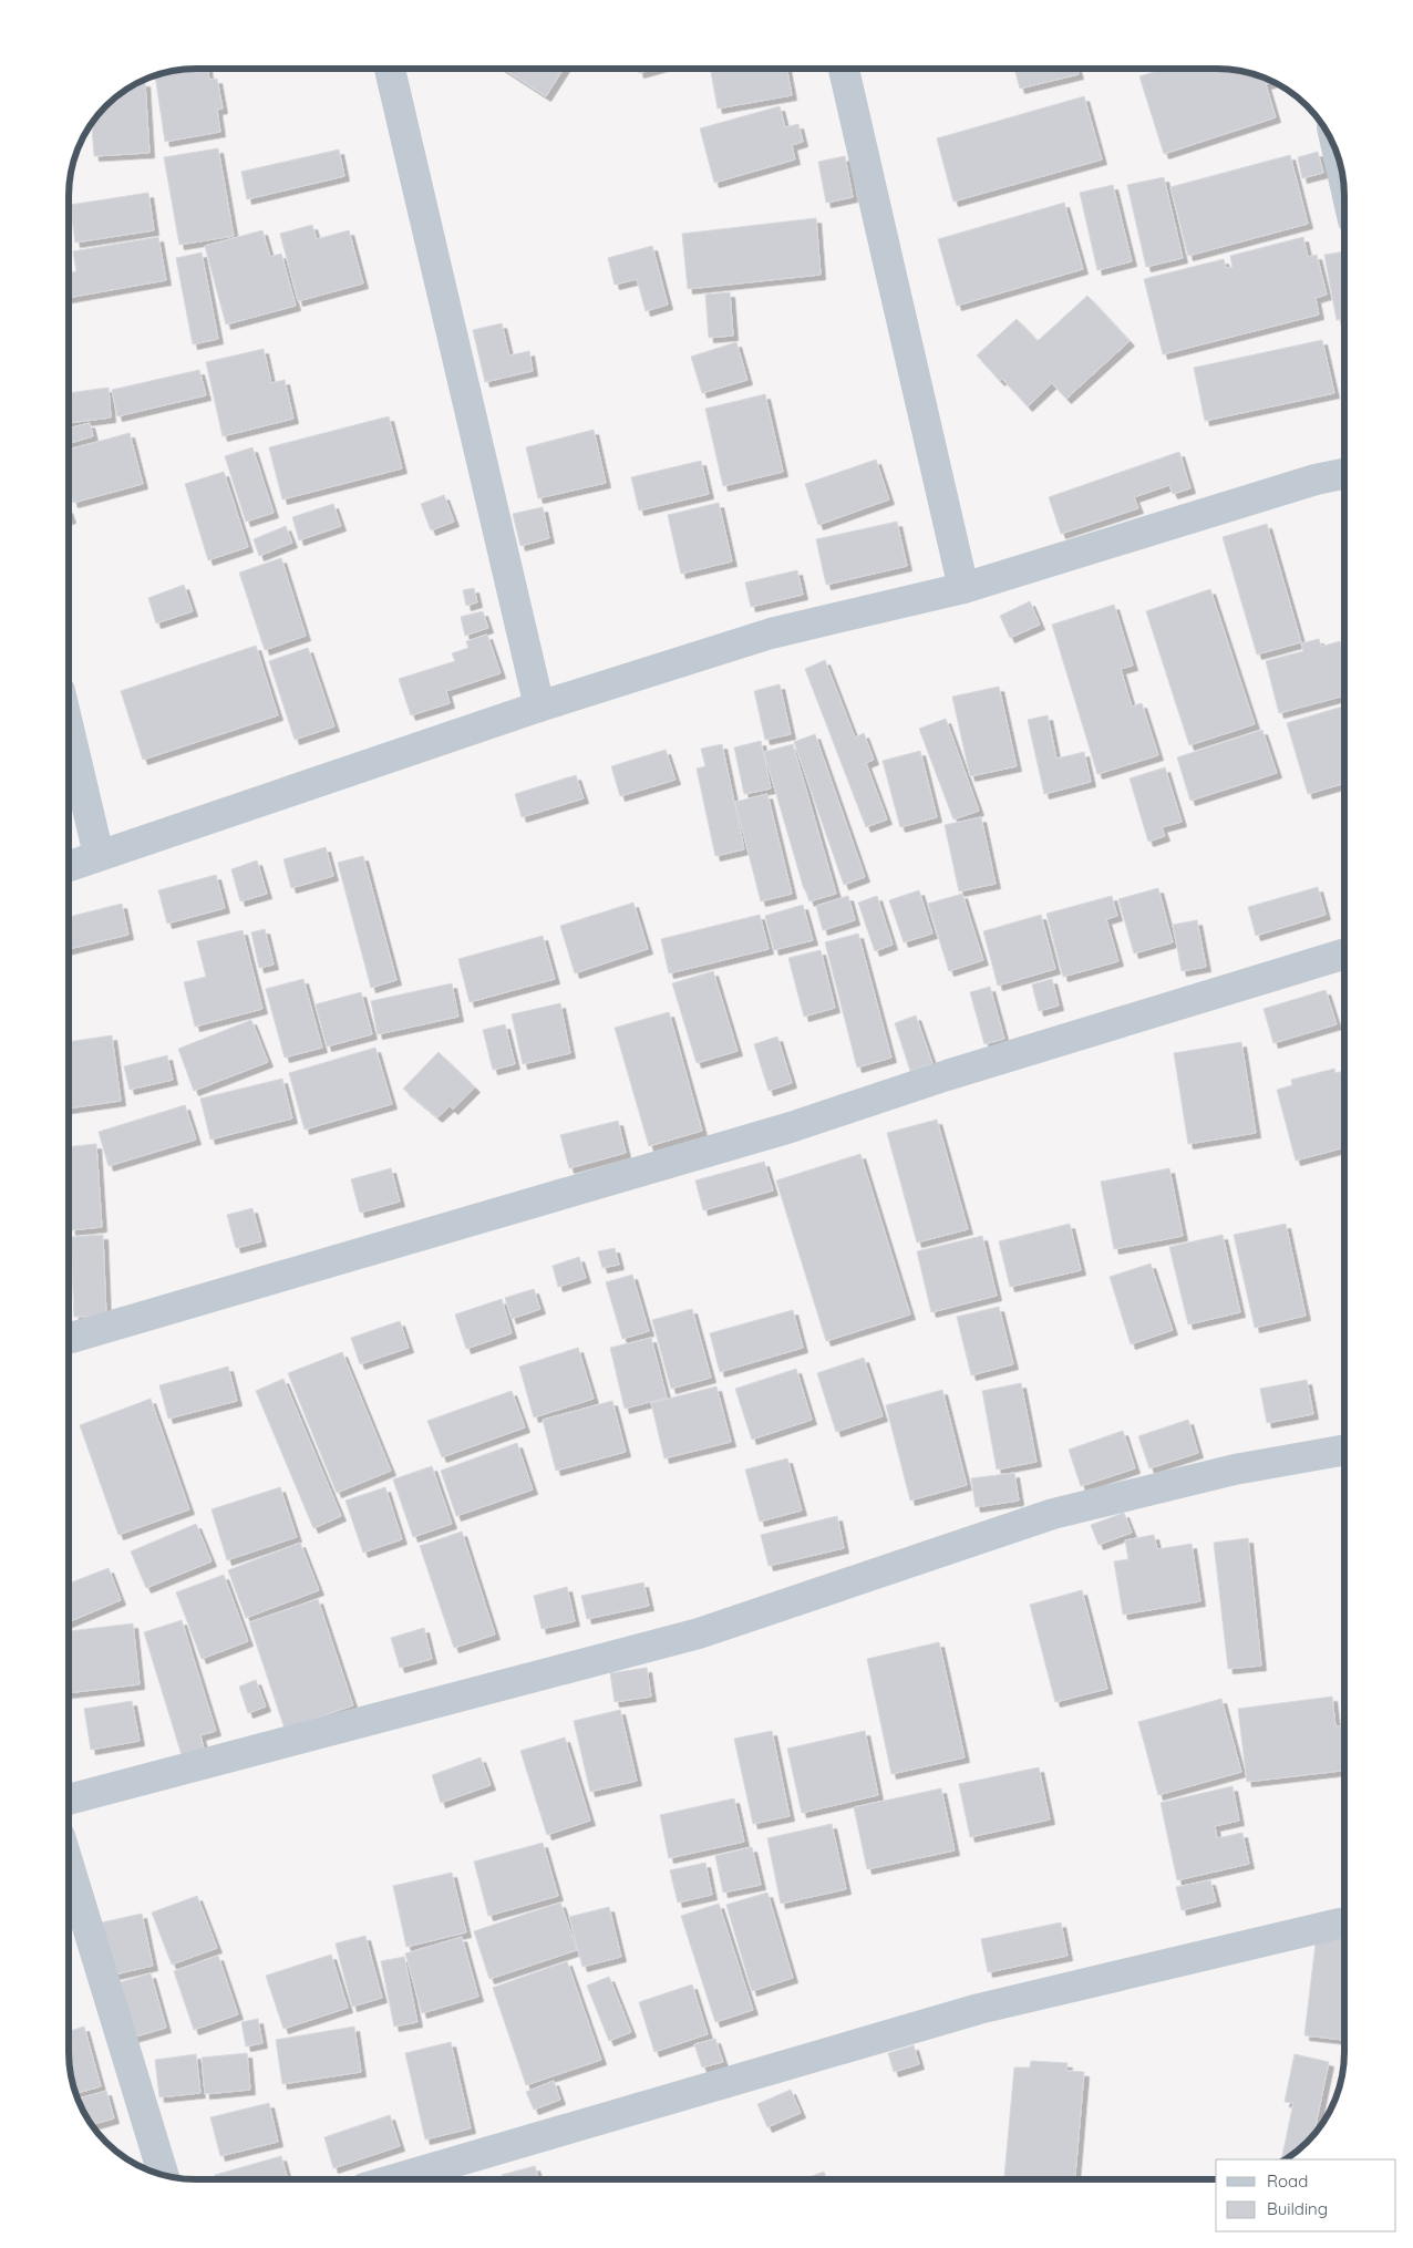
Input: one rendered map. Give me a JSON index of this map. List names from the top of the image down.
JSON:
{
  "legend": ["Road", "Building"]
}
